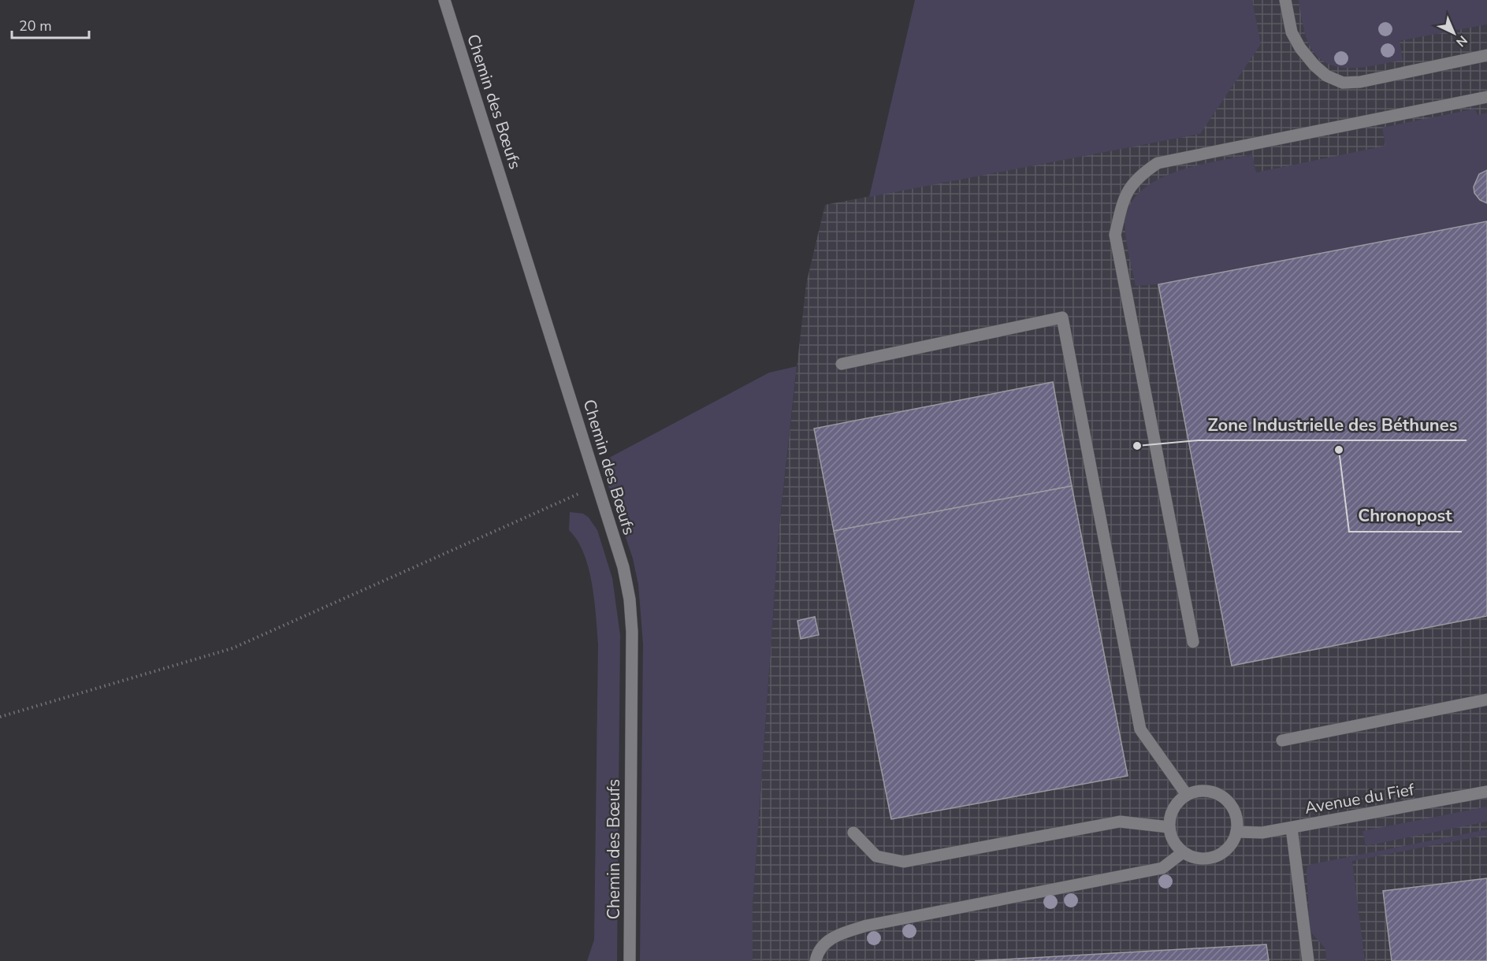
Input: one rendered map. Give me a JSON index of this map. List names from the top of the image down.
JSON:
{
  "streets": {
    "street": ["Chemin des Bœufs", "Avenue du Fief"]
  },
  "places": ["Zone Industrielle des Béthunes", "Chronopost"],
  "scale_bar": "20 m",
  "north": "bottom right"
}
